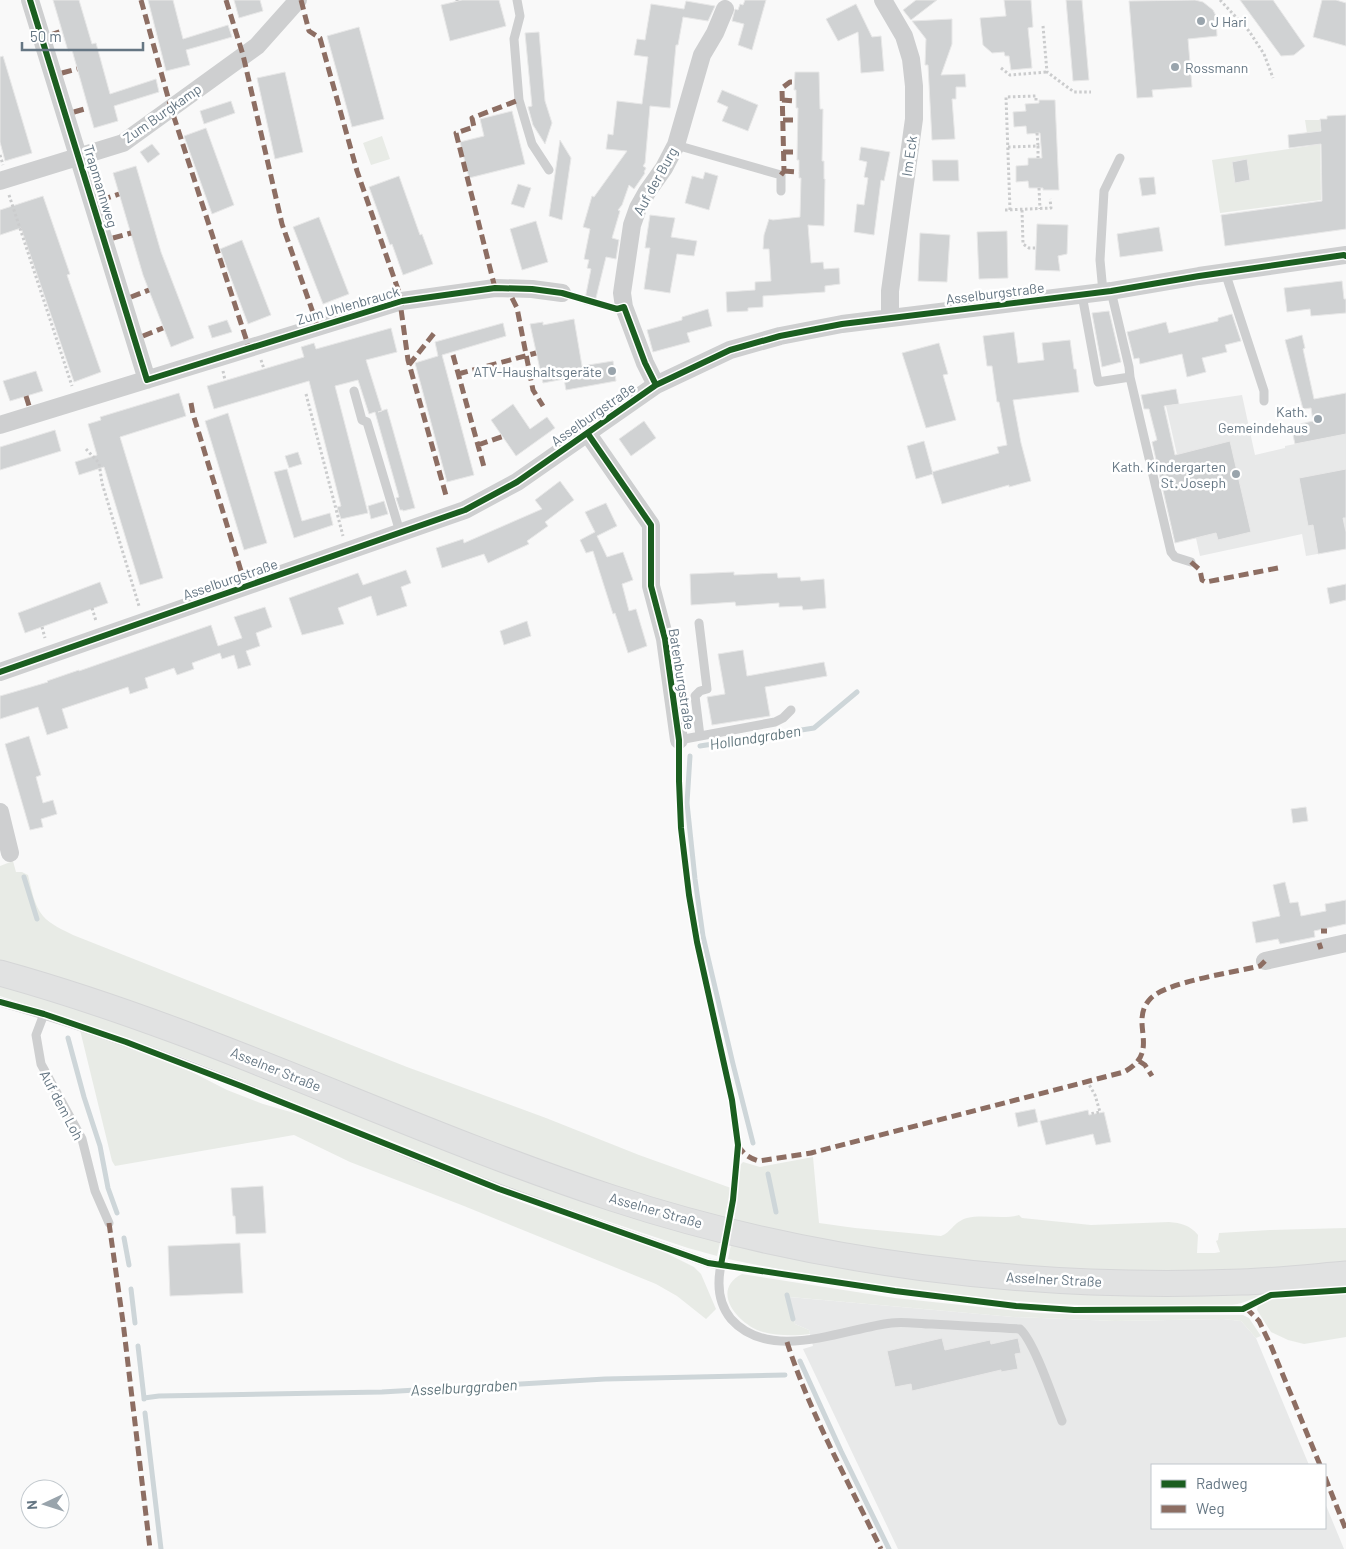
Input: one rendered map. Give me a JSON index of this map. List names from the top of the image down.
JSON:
{
  "streets": {
    "main road": ["Asselner Straße"],
    "street": [
      "Zum Burgkamp",
      "Im Eck",
      "Auf der Burg",
      "Trapmannweg",
      "Asselburgstraße",
      "Zum Uhlenbrauck",
      "Batenburgstraße"
    ],
    "lane": ["Auf dem Loh"]
  },
  "crossings": [
    ["Zum Burgkamp", "Trapmannweg"],
    ["Im Eck", "Asselburgstraße"],
    ["Auf der Burg", "Asselburgstraße"],
    ["Trapmannweg", "Zum Uhlenbrauck"],
    ["Asselburgstraße", "Batenburgstraße"]
  ],
  "water": ["Hollandgraben", "Asselburggraben"],
  "places": [
    "J Hari",
    "Rossmann",
    "ATV-Haushaltsgeräte",
    "Kath. Gemeindehaus",
    "Kath. Kindergarten St. Joseph"
  ],
  "legend": ["Radweg", "Weg"],
  "scale_bar": "50 m",
  "north": "left"
}
